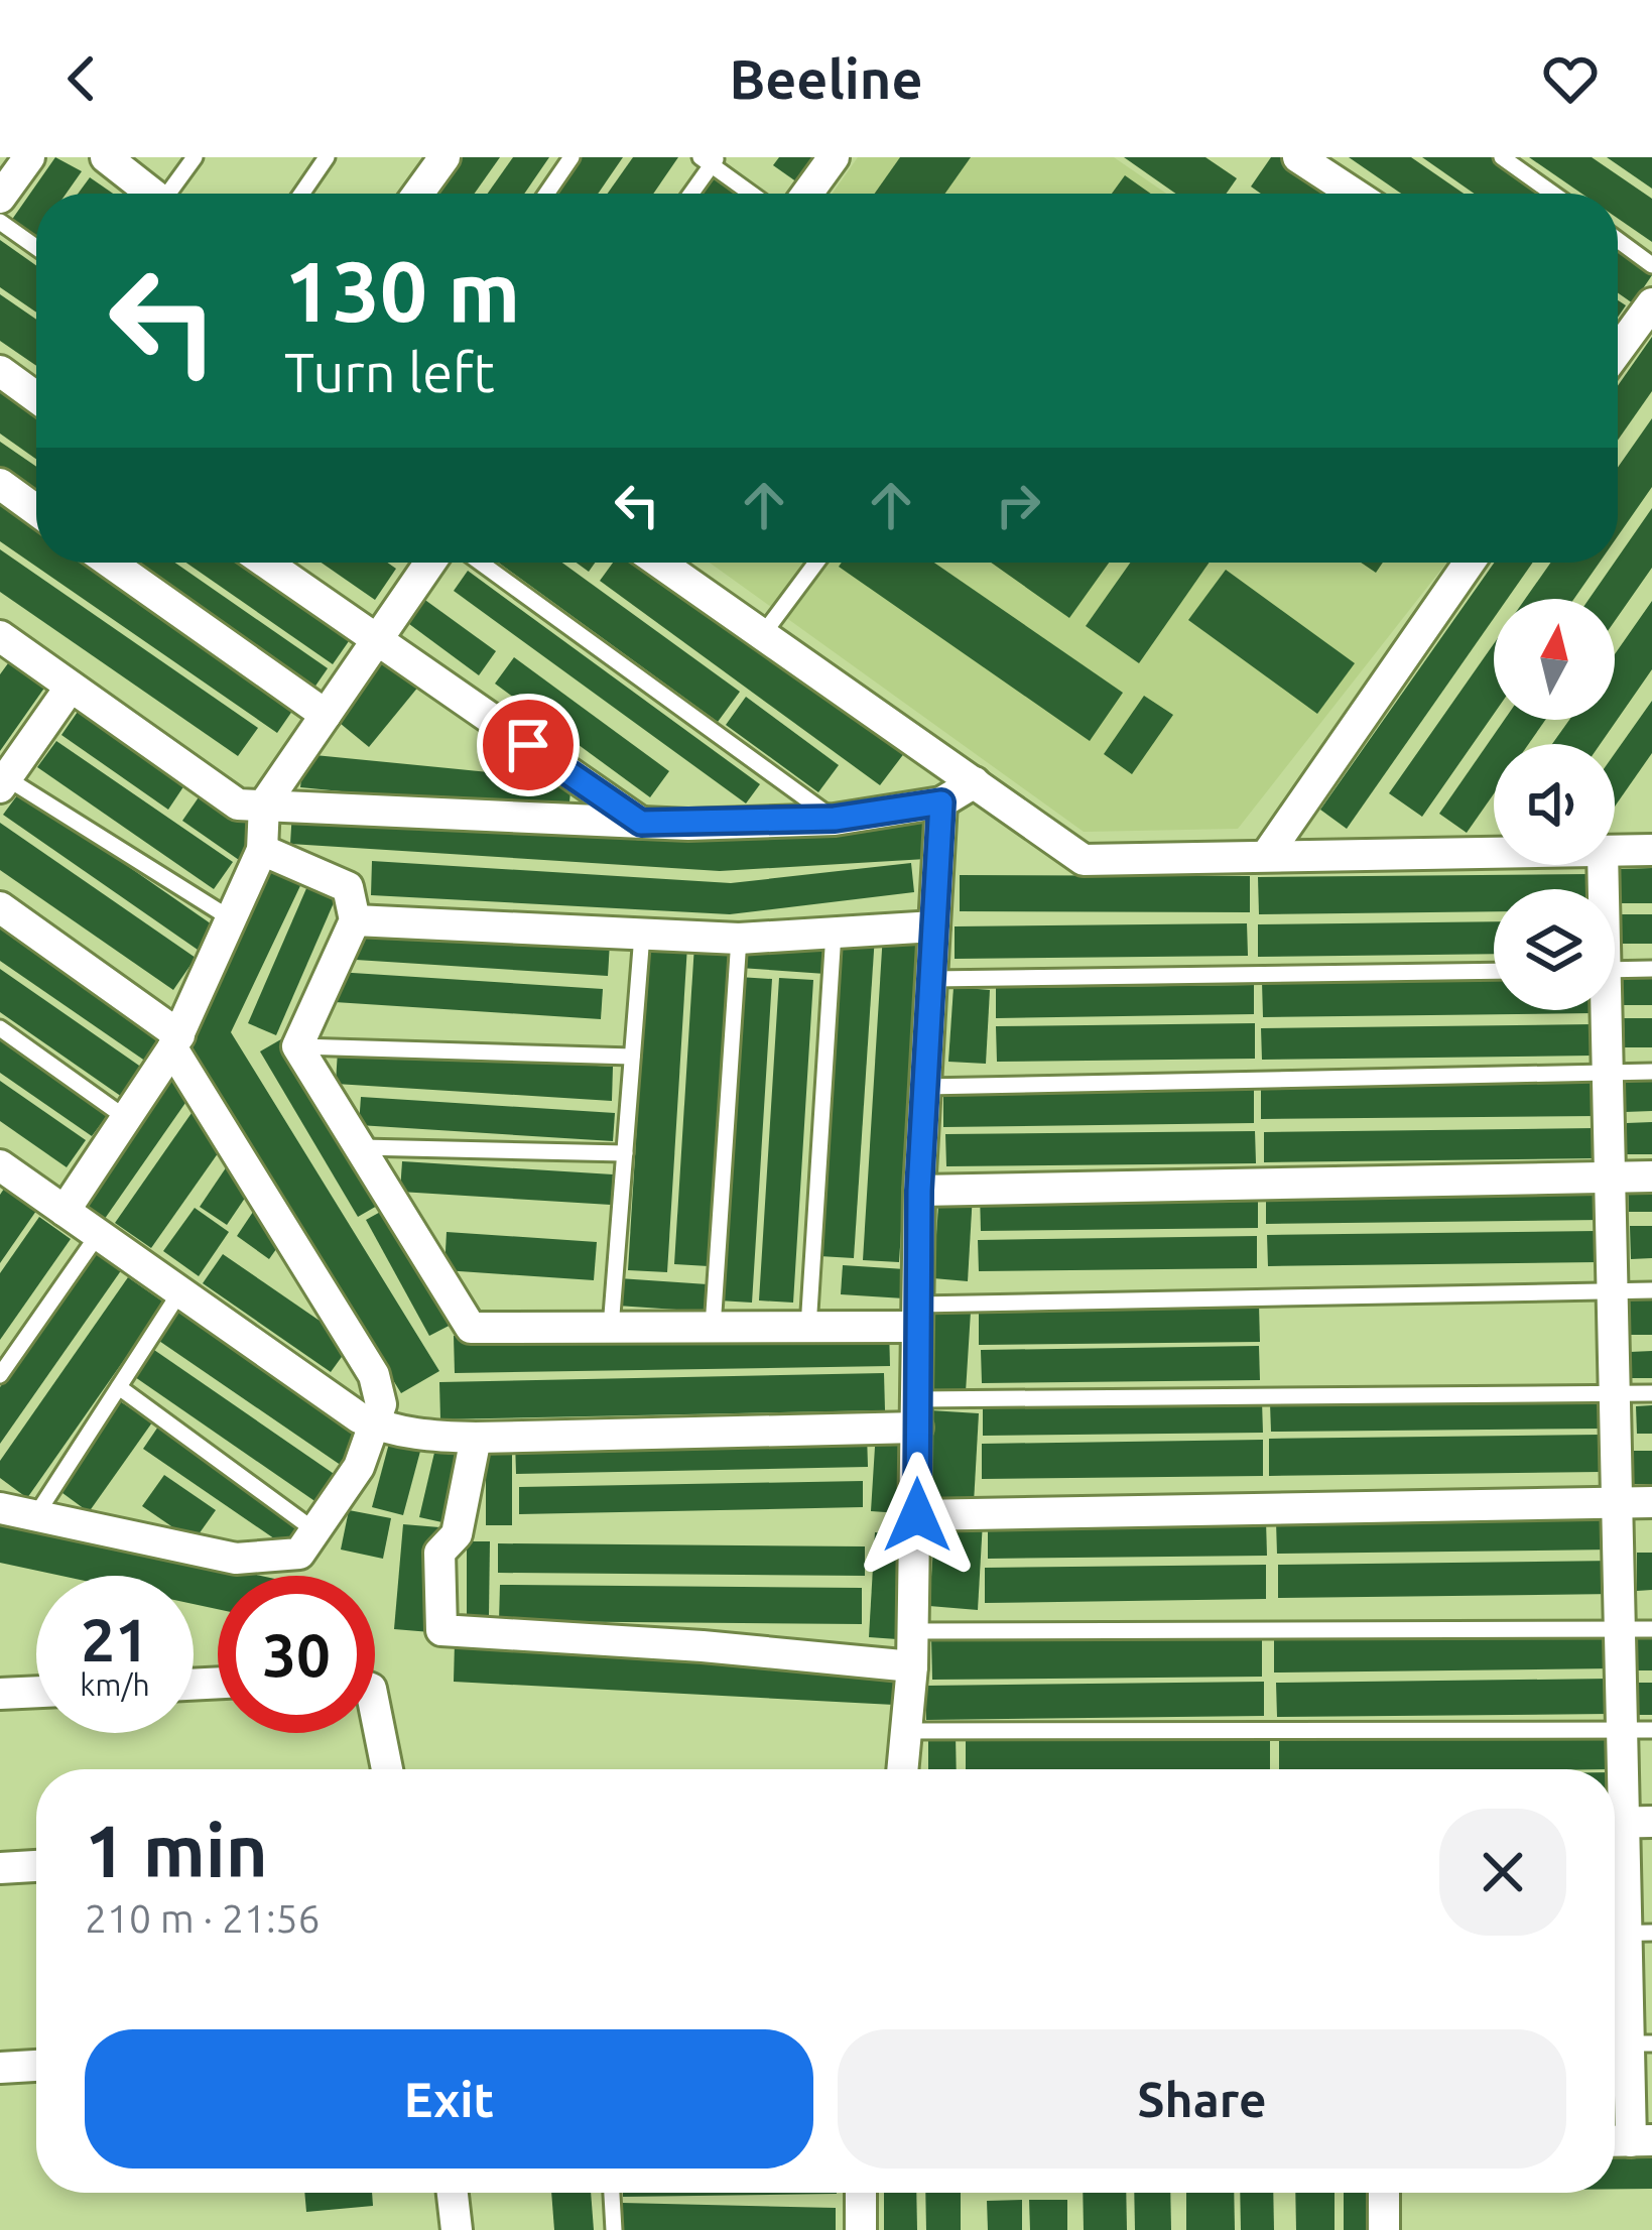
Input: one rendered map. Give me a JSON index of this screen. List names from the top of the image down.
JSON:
{
  "north": "top",
  "page": {
    "header": "Beeline",
    "turn": ["130 m", "Turn left"],
    "speed": "21 km/h",
    "limit": "30",
    "heading": ["1 min", "210 m · 21:56"],
    "buttons": ["Exit", "Share"]
  }
}
